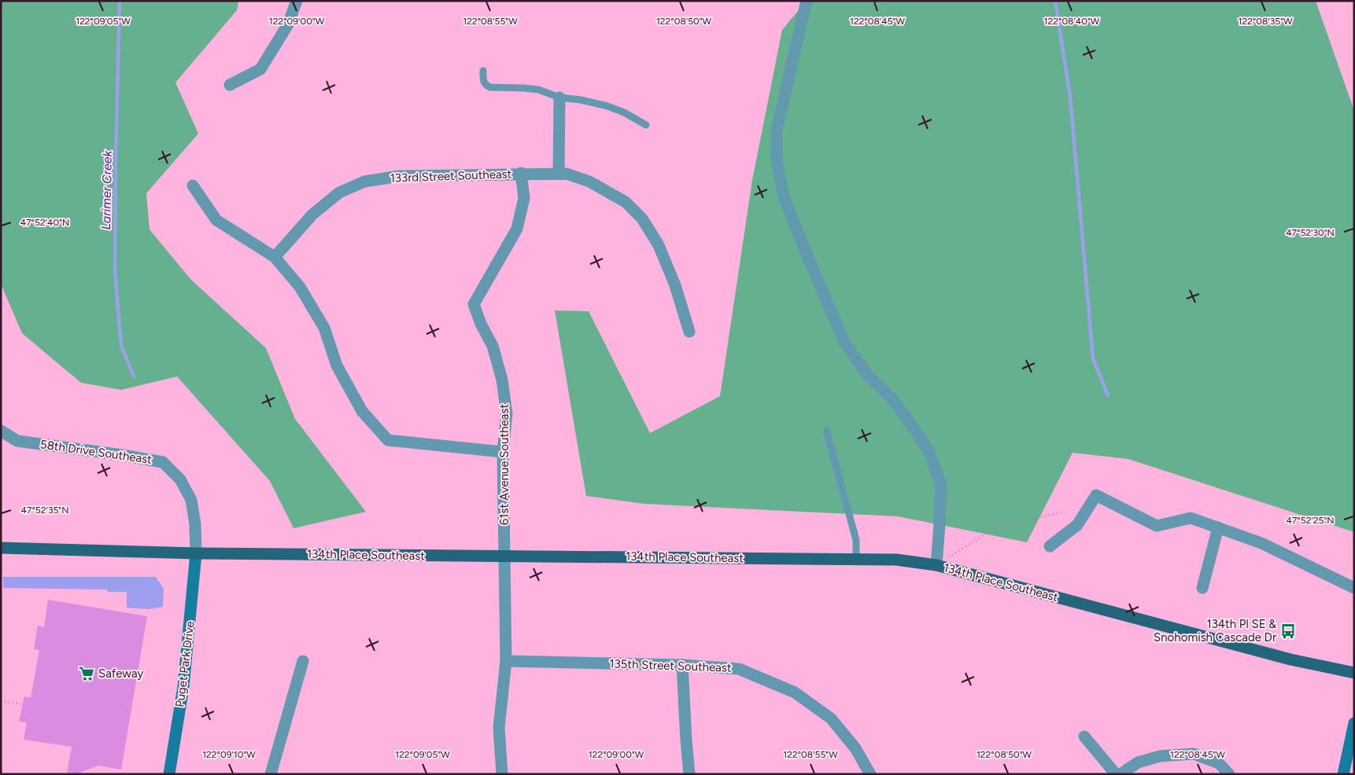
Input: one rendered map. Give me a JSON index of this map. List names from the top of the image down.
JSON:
{
  "streets": {
    "main road": ["134th Place Southeast"],
    "street": [
      "133rd Street Southeast",
      "58th Drive Southeast",
      "61st Avenue Southeast",
      "Puget Park Drive",
      "135th Street Southeast"
    ]
  },
  "crossings": [
    ["133rd Street Southeast", "61st Avenue Southeast"],
    ["58th Drive Southeast", "134th Place Southeast"],
    ["58th Drive Southeast", "Puget Park Drive"],
    ["61st Avenue Southeast", "134th Place Southeast"],
    ["61st Avenue Southeast", "135th Street Southeast"],
    ["134th Place Southeast", "Puget Park Drive"]
  ],
  "water": ["Larimer Creek"],
  "places": {
    "bus stop": ["134th Pl SE & Snohomish Cascade Dr"],
    "supermarket": ["Safeway"]
  },
  "coordinates": [
    "122°09'05\"W",
    "122°09'00\"W",
    "122°08'55\"W",
    "122°08'50\"W",
    "122°08'45\"W",
    "122°08'40\"W",
    "122°08'35\"W",
    "47°52'40\"N",
    "47°52'30\"N",
    "47°52'35\"N",
    "47°52'25\"N",
    "122°09'10\"W"
  ]
}
